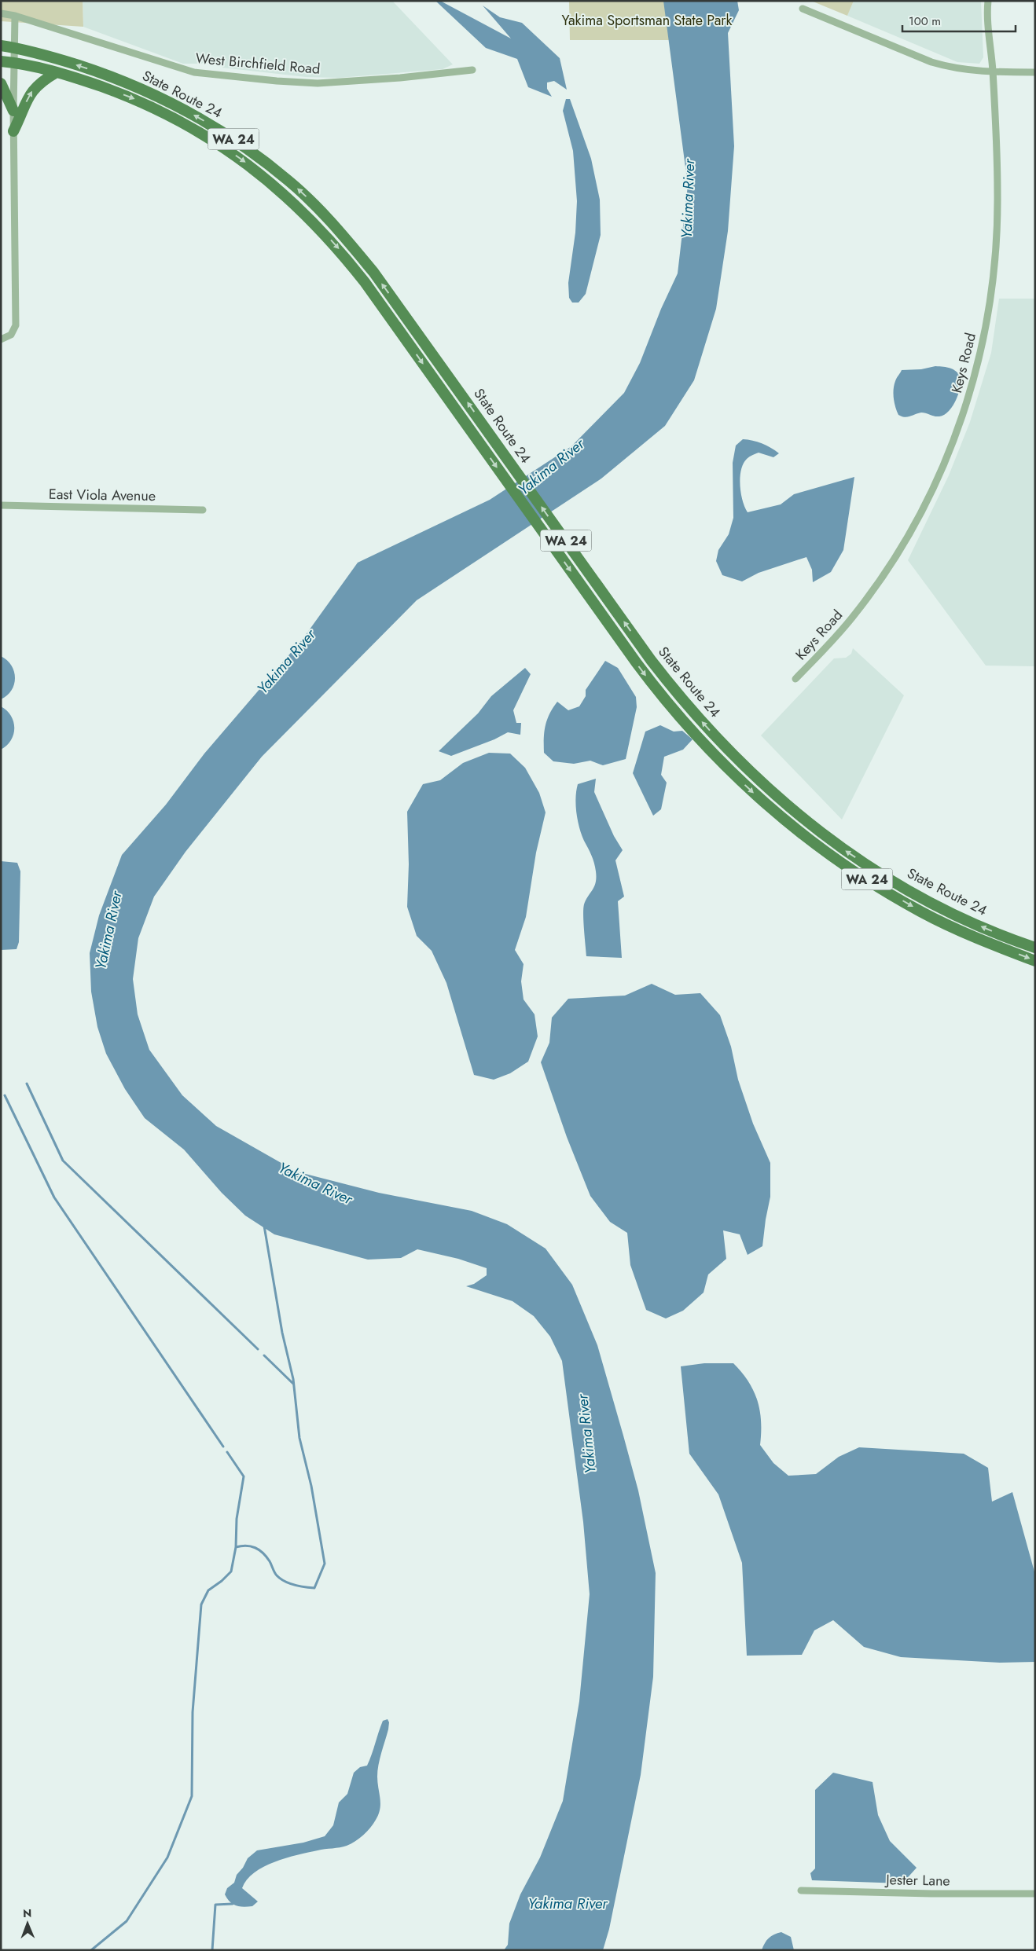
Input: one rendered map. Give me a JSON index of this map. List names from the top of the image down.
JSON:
{
  "streets": {
    "main road": ["State Route 24", "WA 24"],
    "street": [
      "West Birchfield Road",
      "Keys Road",
      "East Viola Avenue",
      "Jester Lane"
    ]
  },
  "water": ["Yakima River"],
  "parks": ["Yakima Sportsman State Park"],
  "scale_bar": "100 m",
  "north": "top"
}
